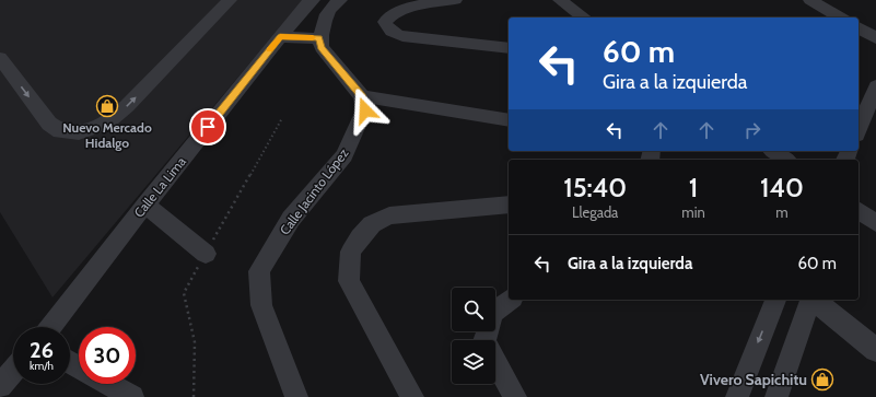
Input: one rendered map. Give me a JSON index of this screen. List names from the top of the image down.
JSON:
{
  "streets": {
    "street": ["Calle La Lima", "Calle Jacinto López"]
  },
  "places": {
    "shop": ["Nuevo Mercado Hidalgo", "Vivero Sapichitu"]
  },
  "page": {
    "turn": ["60 m", "Gira a la izquierda"],
    "eta": [
      "15:40",
      "Llegada",
      "1",
      "min",
      "140",
      "m"
    ],
    "list": [
      {
        "name": "Gira a la izquierda",
        "value": "60 m"
      }
    ],
    "speed": "26 km/h",
    "limit": "30"
  }
}
